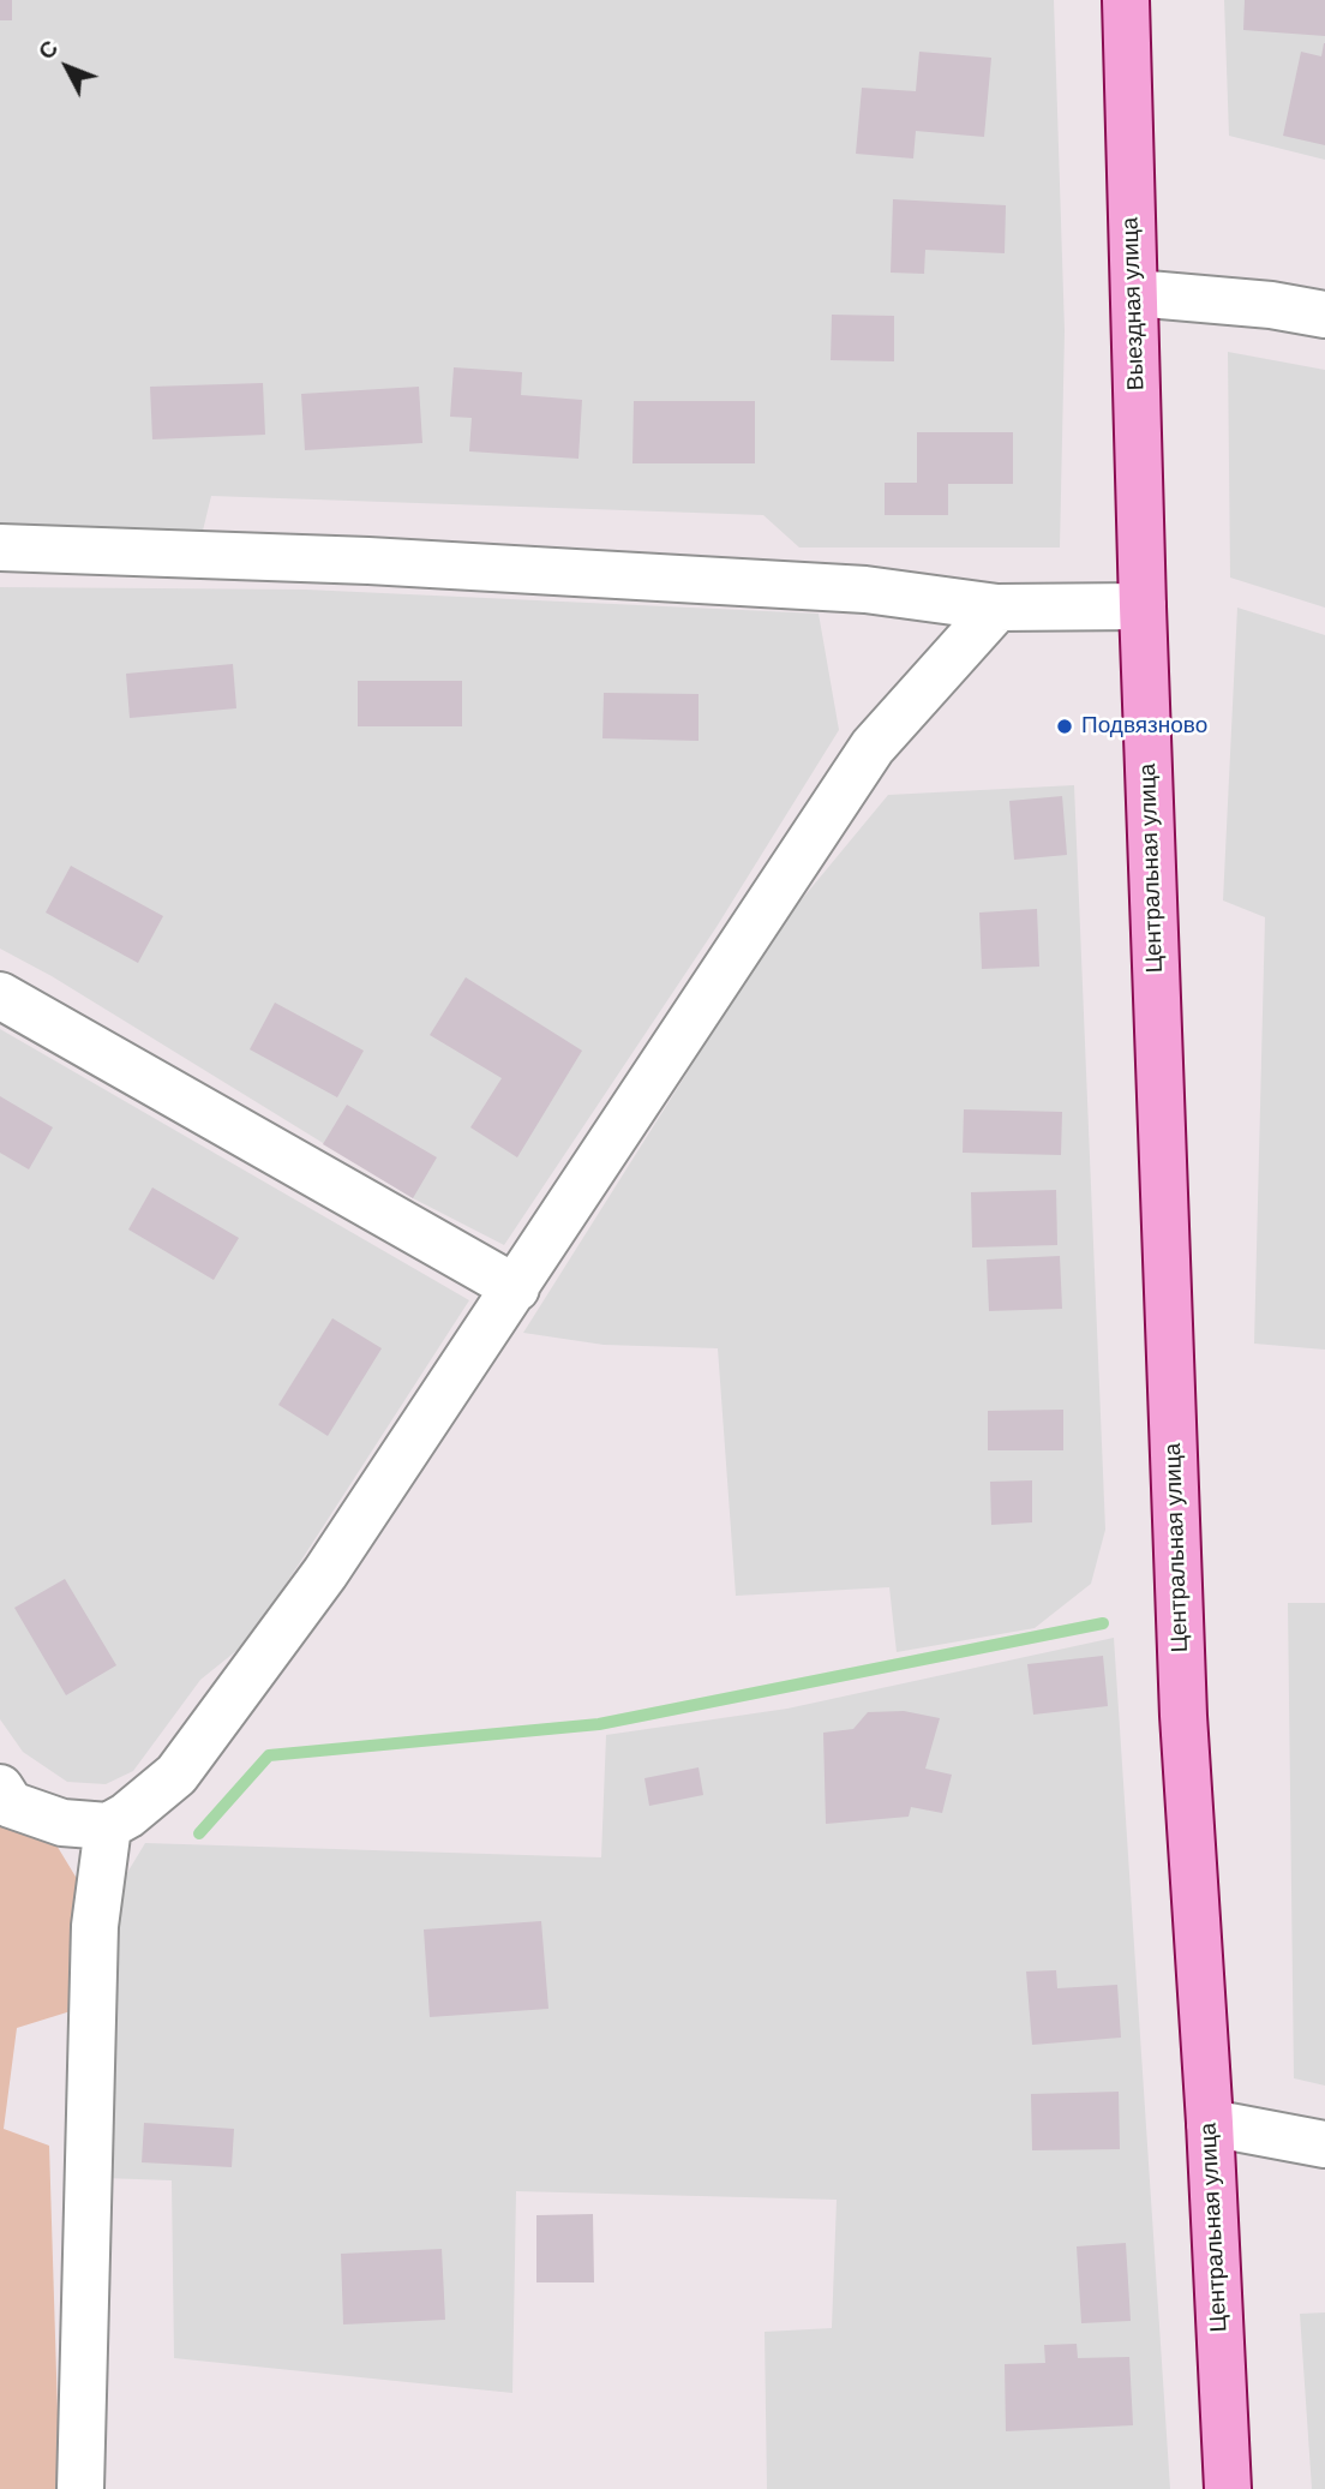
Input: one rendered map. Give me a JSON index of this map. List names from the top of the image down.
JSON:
{
  "streets": {
    "main road": ["Выездная улица", "Центральная улица"]
  },
  "crossings": [
    ["Выездная улица", "Центральная улица"]
  ],
  "places": ["Подвязново"],
  "north": "top left"
}
